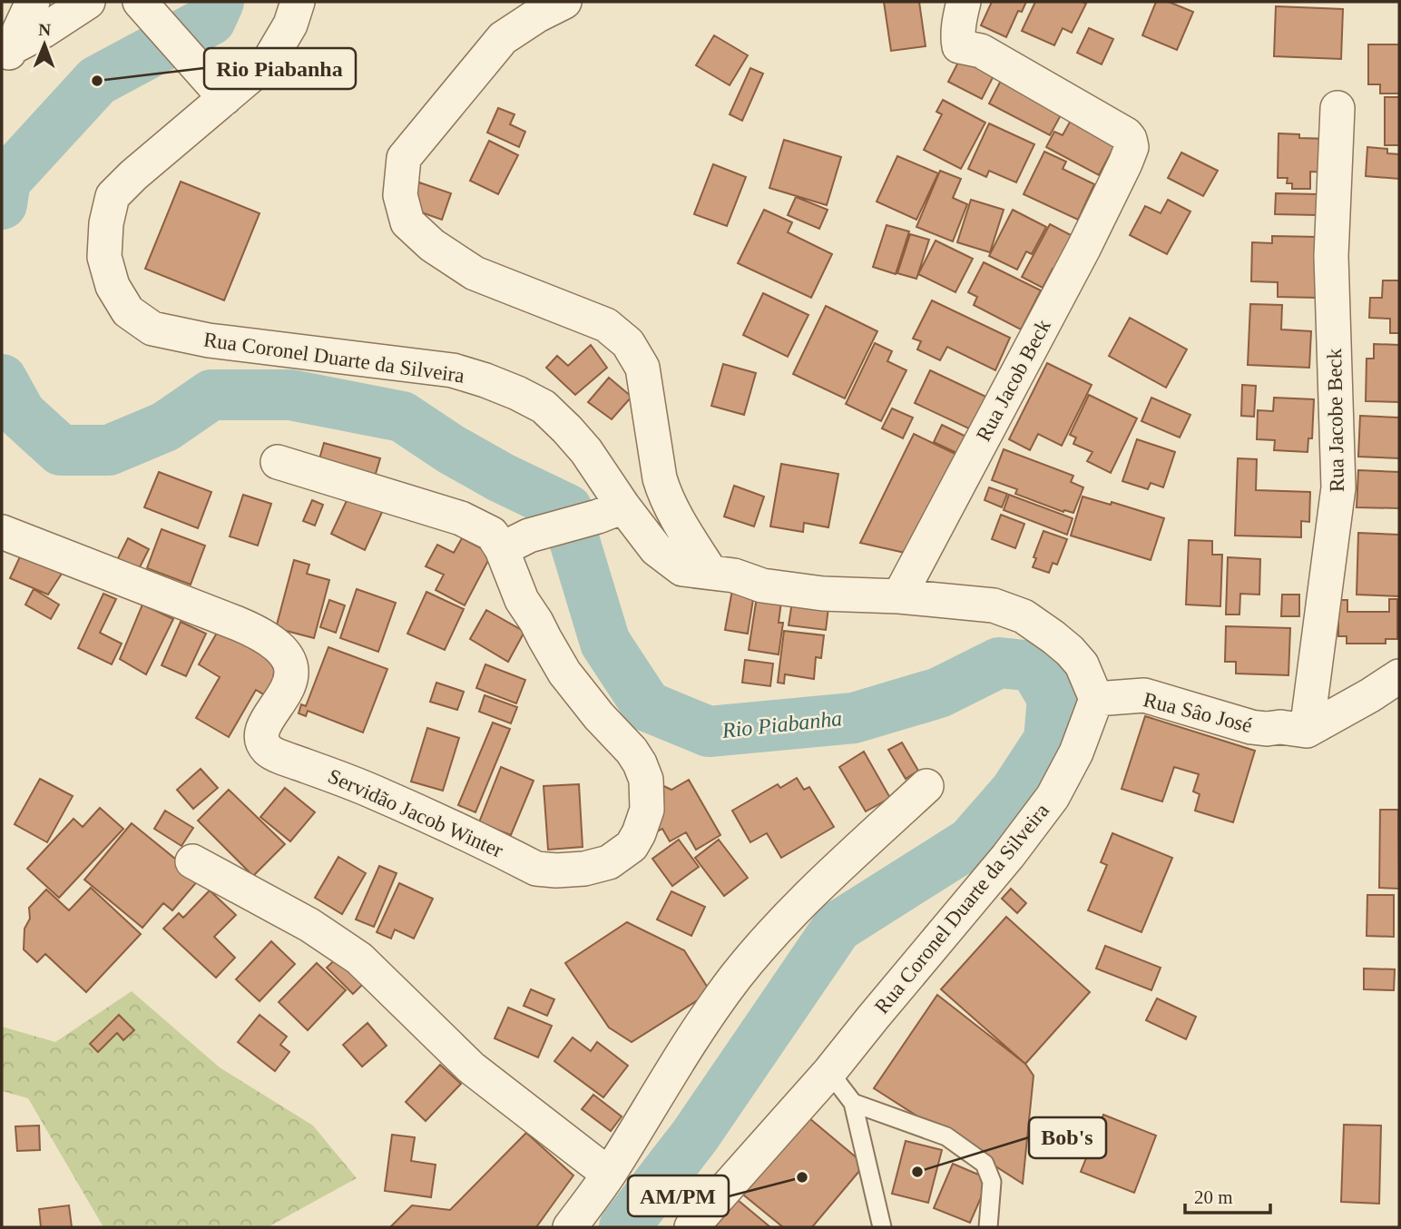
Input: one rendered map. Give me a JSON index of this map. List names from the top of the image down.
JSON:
{
  "streets": {
    "street": [
      "Rua Coronel Duarte da Silveira",
      "Rua Jacob Beck",
      "Rua Jacobe Beck",
      "Rua Sâo José",
      "Servidão Jacob Winter"
    ]
  },
  "crossings": [
    ["Rua Coronel Duarte da Silveira", "Rua Jacob Beck"],
    ["Rua Coronel Duarte da Silveira", "Rua Sâo José"],
    ["Rua Jacobe Beck", "Rua Sâo José"]
  ],
  "water": ["Rio Piabanha"],
  "places": ["Rio Piabanha", "Bob's", "AM/PM"],
  "scale_bar": "20 m",
  "north": "top"
}
